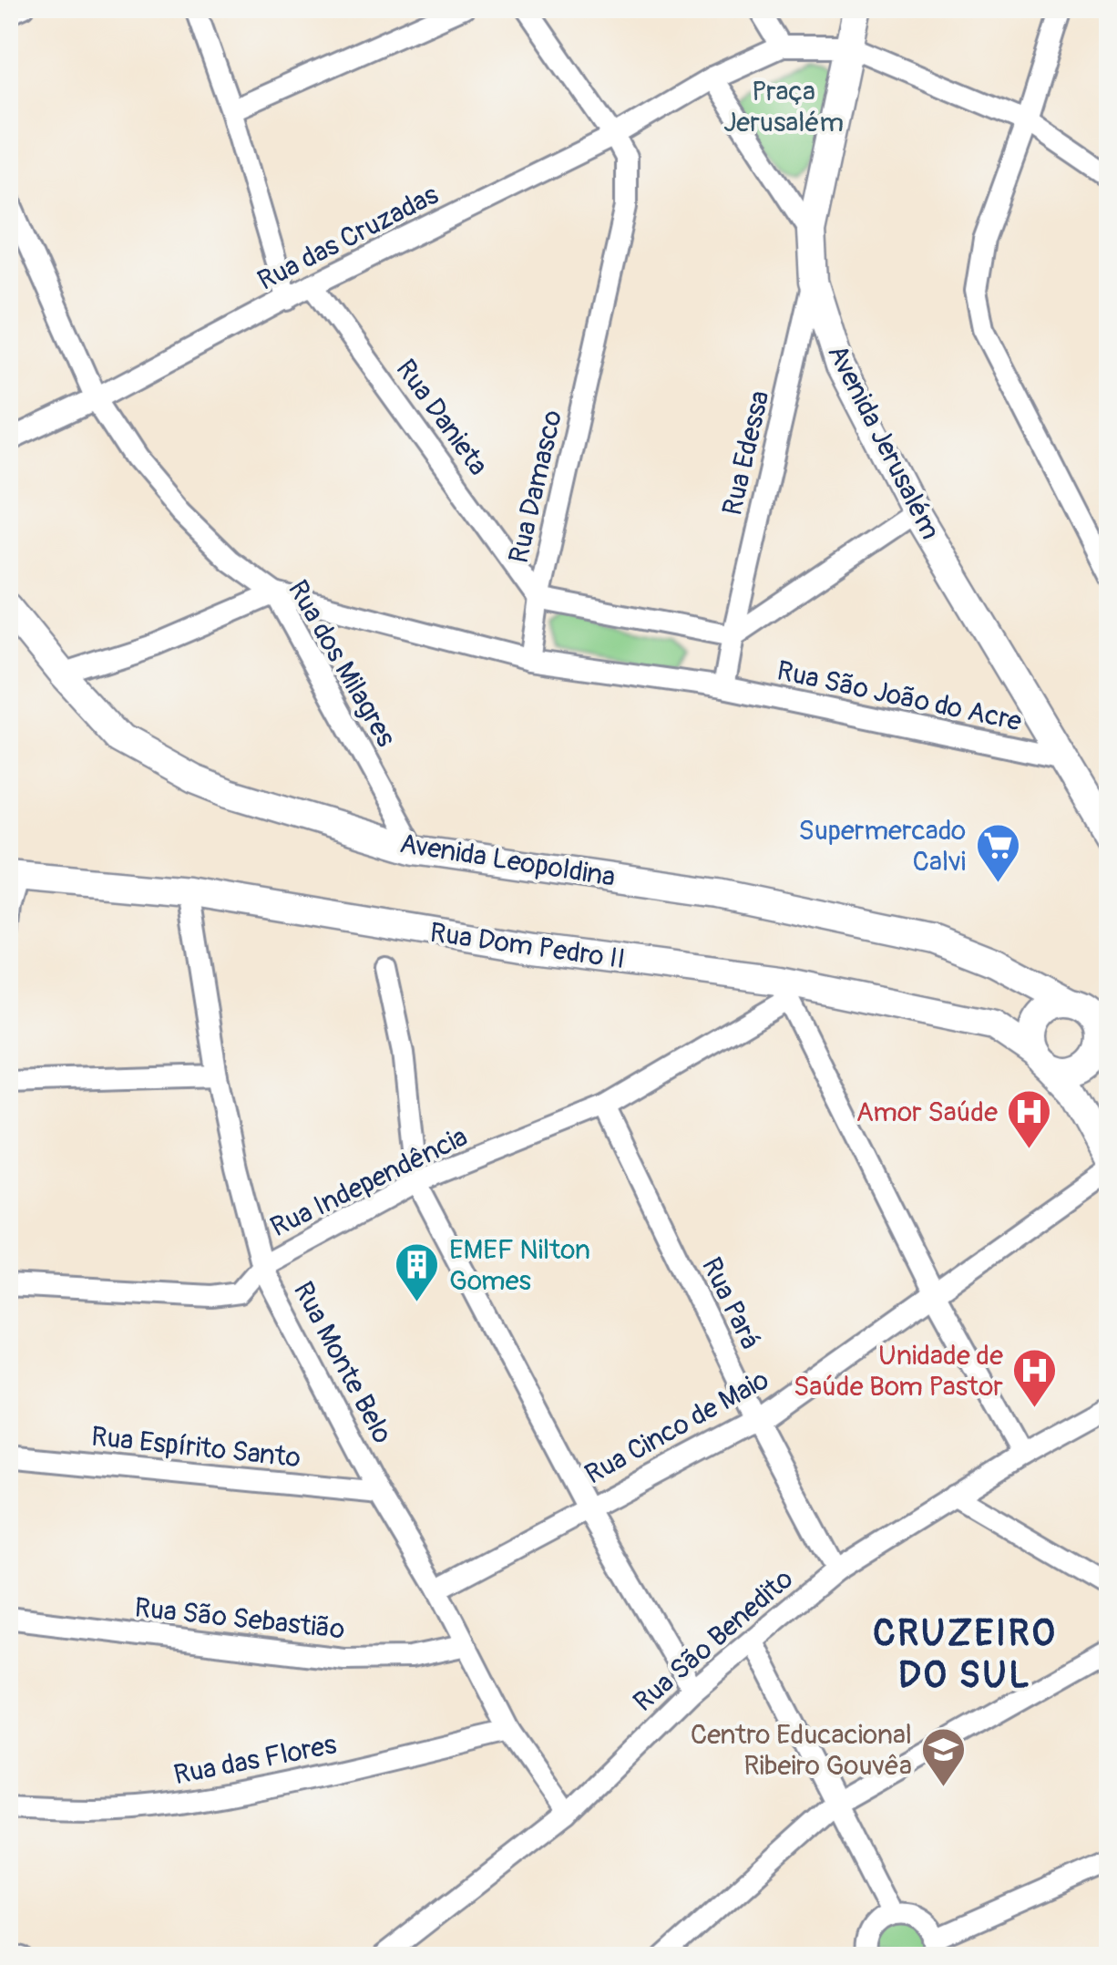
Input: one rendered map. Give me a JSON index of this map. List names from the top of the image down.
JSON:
{
  "streets": {
    "street": [
      "Rua das Cruzadas",
      "Rua Danieta",
      "Avenida Jerusalém",
      "Rua Edessa",
      "Rua Damasco",
      "Rua dos Milagres",
      "Rua São João do Acre",
      "Avenida Leopoldina",
      "Rua Dom Pedro II",
      "Rua Independência",
      "Rua Pará",
      "Rua Monte Belo",
      "Rua Cinco de Maio",
      "Rua Espírito Santo",
      "Rua São Sebastião",
      "Rua São Benedito",
      "Rua das Flores"
    ]
  },
  "crossings": [
    ["Rua das Cruzadas", "Rua Danieta"],
    ["Rua das Cruzadas", "Avenida Jerusalém"],
    ["Rua das Cruzadas", "Rua Damasco"],
    ["Rua das Cruzadas", "Rua dos Milagres"],
    ["Rua Danieta", "Rua Damasco"],
    ["Avenida Jerusalém", "Rua Edessa"],
    ["Avenida Jerusalém", "Rua São João do Acre"],
    ["Rua Edessa", "Rua São João do Acre"],
    ["Rua dos Milagres", "Avenida Leopoldina"],
    ["Avenida Leopoldina", "Rua Dom Pedro II"],
    ["Rua Dom Pedro II", "Rua Independência"],
    ["Rua Dom Pedro II", "Rua Monte Belo"],
    ["Rua Dom Pedro II", "Rua Cinco de Maio"],
    ["Rua Independência", "Rua Pará"],
    ["Rua Independência", "Rua Monte Belo"],
    ["Rua Pará", "Rua Cinco de Maio"],
    ["Rua Pará", "Rua São Benedito"],
    ["Rua Monte Belo", "Rua Cinco de Maio"],
    ["Rua Monte Belo", "Rua Espírito Santo"],
    ["Rua Monte Belo", "Rua São Sebastião"],
    ["Rua Monte Belo", "Rua São Benedito"],
    ["Rua Monte Belo", "Rua das Flores"]
  ],
  "districts": ["CRUZEIRO DO SUL"],
  "parks": ["Praça Jerusalém"],
  "places": {
    "supermarket": ["Supermercado Calvi"],
    "hospital": ["Amor Saúde", "Unidade de Saúde Bom Pastor"],
    "building": ["EMEF Nilton Gomes"],
    "school or university": ["Centro Educacional Ribeiro Gouvêa"]
  }
}
